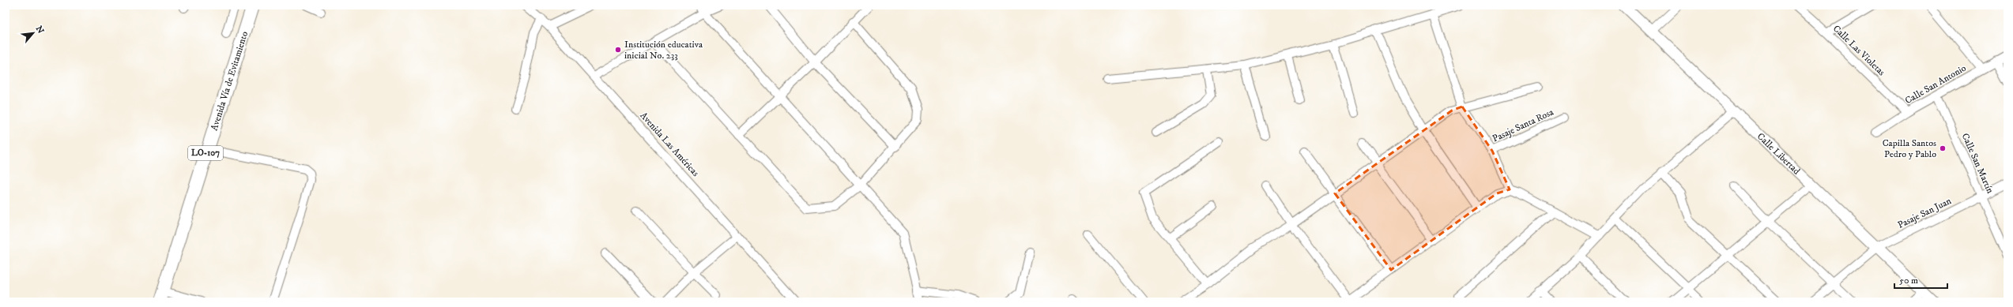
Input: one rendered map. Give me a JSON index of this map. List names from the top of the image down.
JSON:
{
  "streets": {
    "main road": ["Avenida Vía de Evitamiento", "LO-107"],
    "street": [
      "Calle Las Violetas",
      "Calle San Antonio",
      "Pasaje Santa Rosa",
      "Avenida Las Américas",
      "Calle Libertad",
      "Calle San Martín",
      "Pasaje San Juan"
    ]
  },
  "crossings": [
    ["Calle Las Violetas", "Calle San Antonio"],
    ["Calle San Antonio", "Calle San Martín"],
    ["Calle Libertad", "Pasaje San Juan"],
    ["Calle San Martín", "Pasaje San Juan"]
  ],
  "places": ["Institución educativa inicial No. 233", "Capilla Santos Pedro y Pablo"],
  "scale_bar": "50 m",
  "north": "top right"
}
